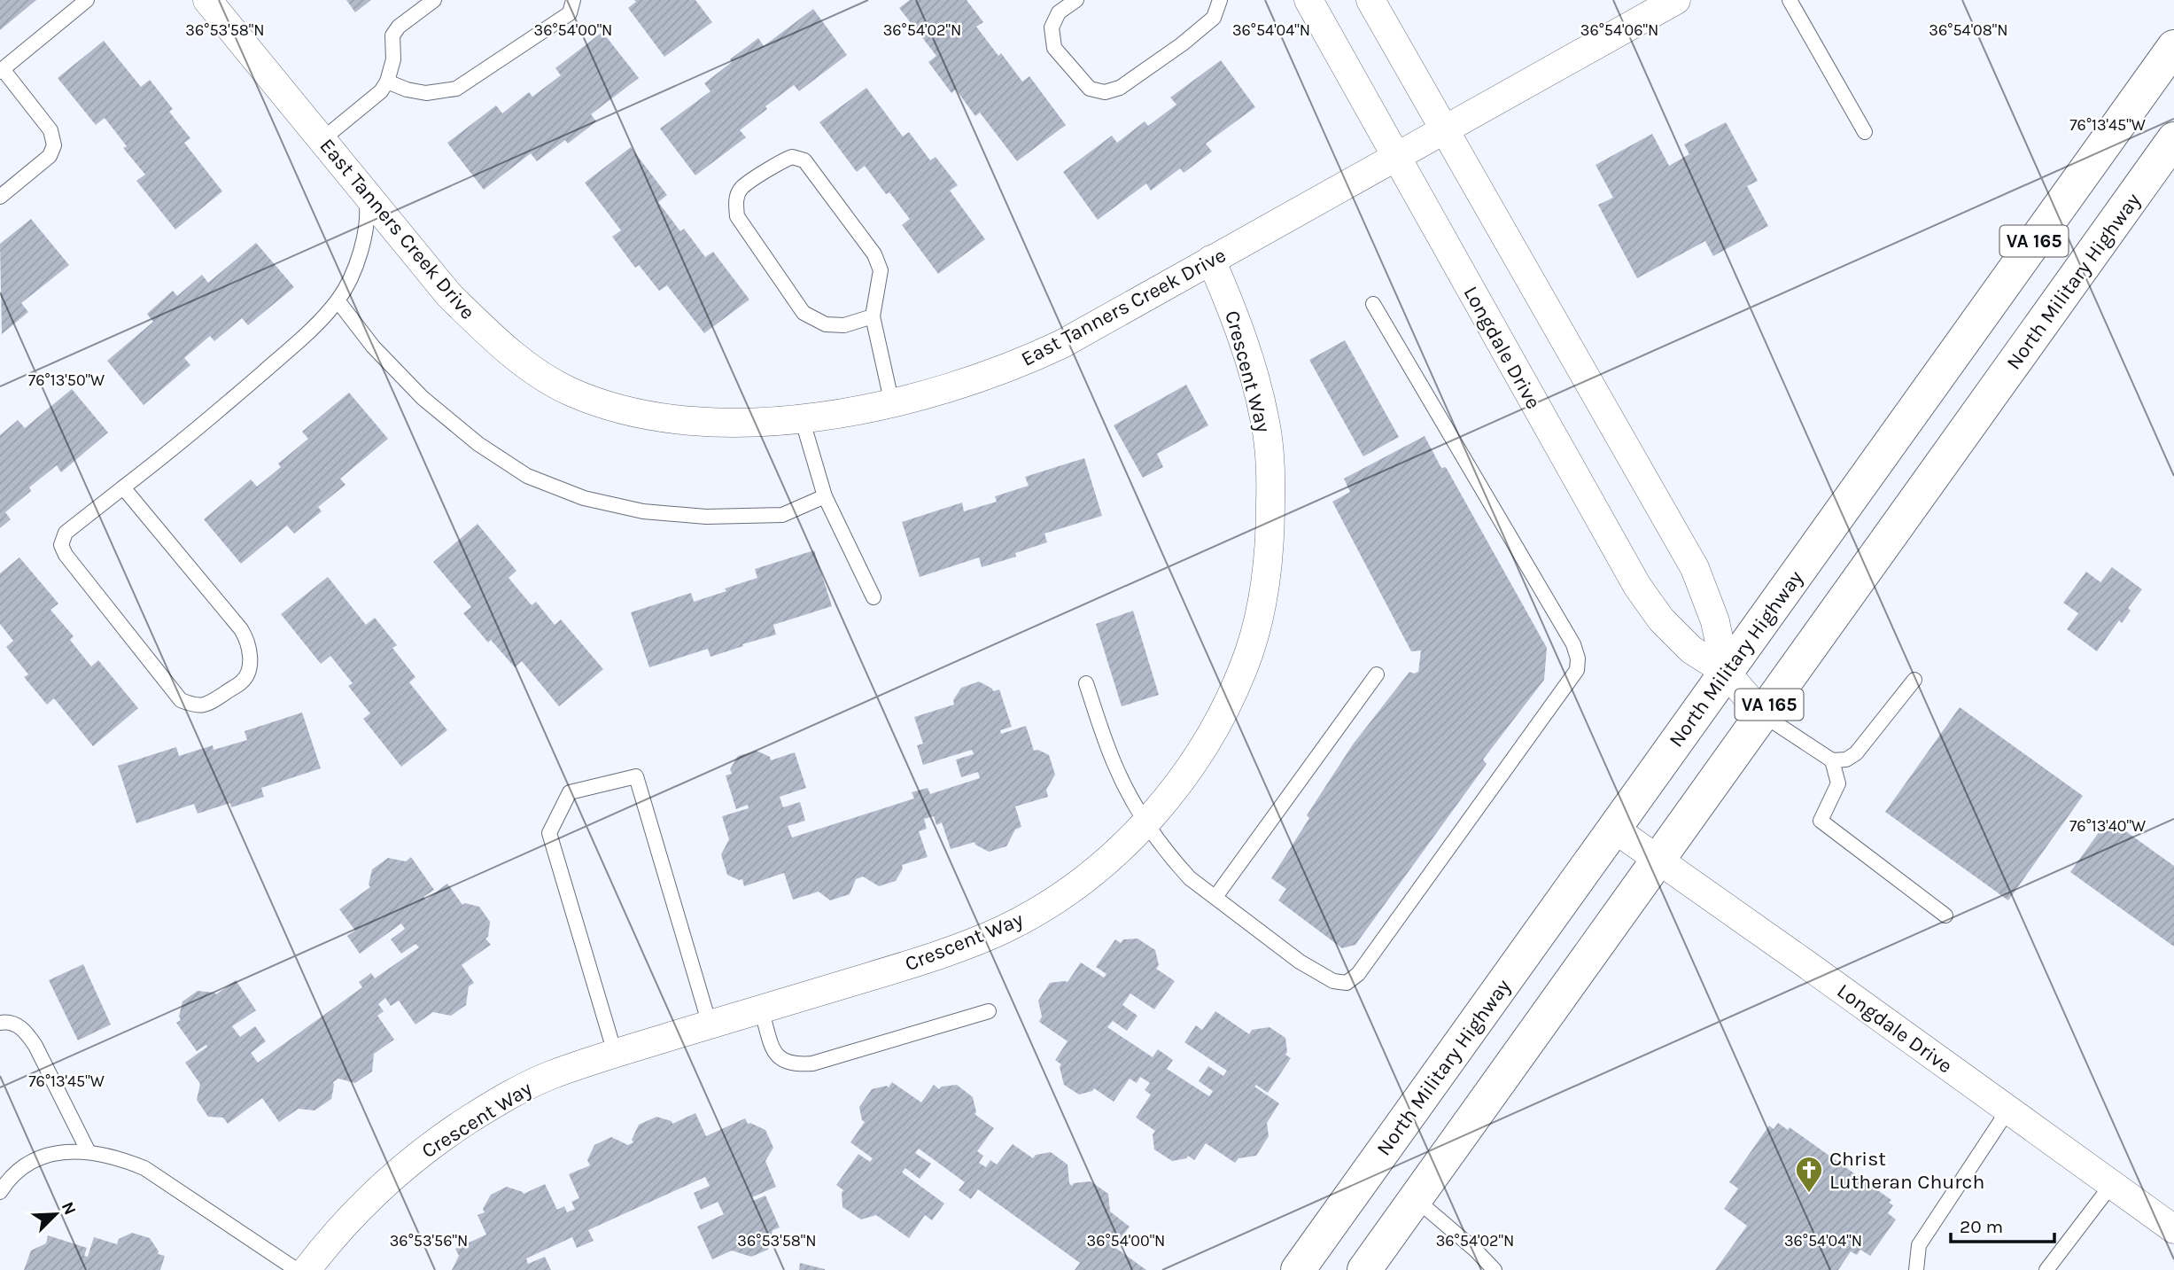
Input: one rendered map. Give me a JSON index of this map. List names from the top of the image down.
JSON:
{
  "streets": {
    "main road": ["VA 165", "North Military Highway"],
    "street": ["East Tanners Creek Drive", "Longdale Drive", "Crescent Way"]
  },
  "crossings": [
    ["East Tanners Creek Drive", "Longdale Drive"],
    ["East Tanners Creek Drive", "Crescent Way"],
    ["North Military Highway", "Longdale Drive"]
  ],
  "places": {
    "church": ["Christ Lutheran Church"]
  },
  "scale_bar": "20 m",
  "north": "top right",
  "coordinates": [
    "36°54'08\"N",
    "36°53'58\"N",
    "36°54'00\"N",
    "36°54'02\"N",
    "36°54'04\"N",
    "36°54'06\"N",
    "76°13'45\"W",
    "76°13'50\"W",
    "76°13'40\"W",
    "36°53'56\"N"
  ]
}
